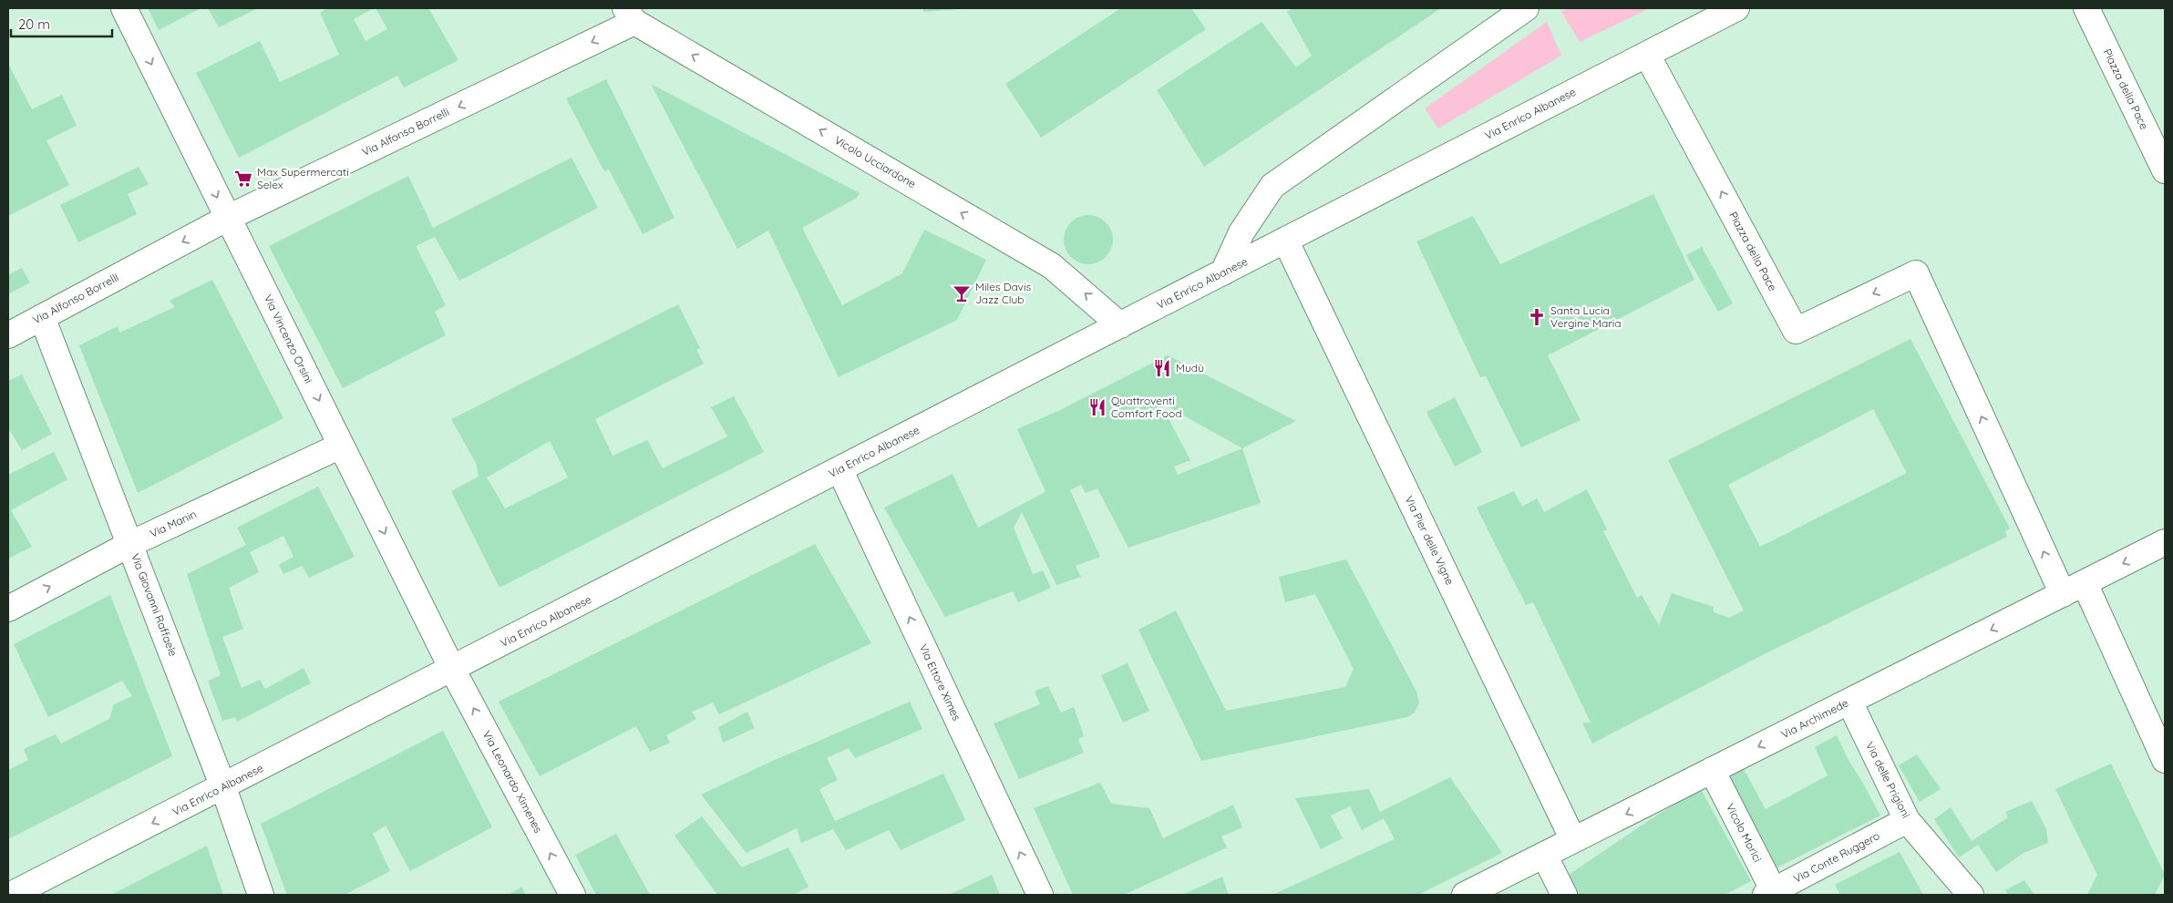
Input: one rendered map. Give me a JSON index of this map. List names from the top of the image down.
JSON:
{
  "streets": {
    "street": [
      "Piazza della Pace",
      "Via Enrico Albanese",
      "Via Alfonso Borrelli",
      "Vicolo Ucciardone",
      "Via Vincenzo Orsini",
      "Via Manin",
      "Via Pier delle Vigne",
      "Via Giovanni Raffaele",
      "Via Ettore Ximes",
      "Via Archimede",
      "Via delle Prigioni",
      "Via Leonardo Ximenes",
      "Vicolo Morici",
      "Via Conte Ruggero"
    ]
  },
  "crossings": [
    ["Piazza della Pace", "Via Enrico Albanese"],
    ["Piazza della Pace", "Via Archimede"],
    ["Via Enrico Albanese", "Vicolo Ucciardone"],
    ["Via Enrico Albanese", "Via Vincenzo Orsini"],
    ["Via Enrico Albanese", "Via Pier delle Vigne"],
    ["Via Enrico Albanese", "Via Giovanni Raffaele"],
    ["Via Enrico Albanese", "Via Ettore Ximes"],
    ["Via Enrico Albanese", "Via Leonardo Ximenes"],
    ["Via Alfonso Borrelli", "Vicolo Ucciardone"],
    ["Via Alfonso Borrelli", "Via Vincenzo Orsini"],
    ["Via Alfonso Borrelli", "Via Giovanni Raffaele"],
    ["Via Vincenzo Orsini", "Via Manin"],
    ["Via Vincenzo Orsini", "Via Leonardo Ximenes"],
    ["Via Manin", "Via Giovanni Raffaele"],
    ["Via Pier delle Vigne", "Via Archimede"],
    ["Via Archimede", "Via delle Prigioni"],
    ["Via Archimede", "Vicolo Morici"],
    ["Via delle Prigioni", "Via Conte Ruggero"],
    ["Vicolo Morici", "Via Conte Ruggero"]
  ],
  "one_way": [
    "Piazza della Pace",
    "Via Alfonso Borrelli",
    "Vicolo Ucciardone",
    "Via Vincenzo Orsini",
    "Via Manin",
    "Via Ettore Ximes",
    "Via Archimede",
    "Via Leonardo Ximenes"
  ],
  "places": {
    "supermarket": ["Max Supermercati Selex"],
    "bar": ["Miles Davis Jazz Club"],
    "church": ["Santa Lucia Vergine Maria"],
    "restaurant": ["Mudù", "Quattroventi Comfort Food"]
  },
  "scale_bar": "20 m"
}
